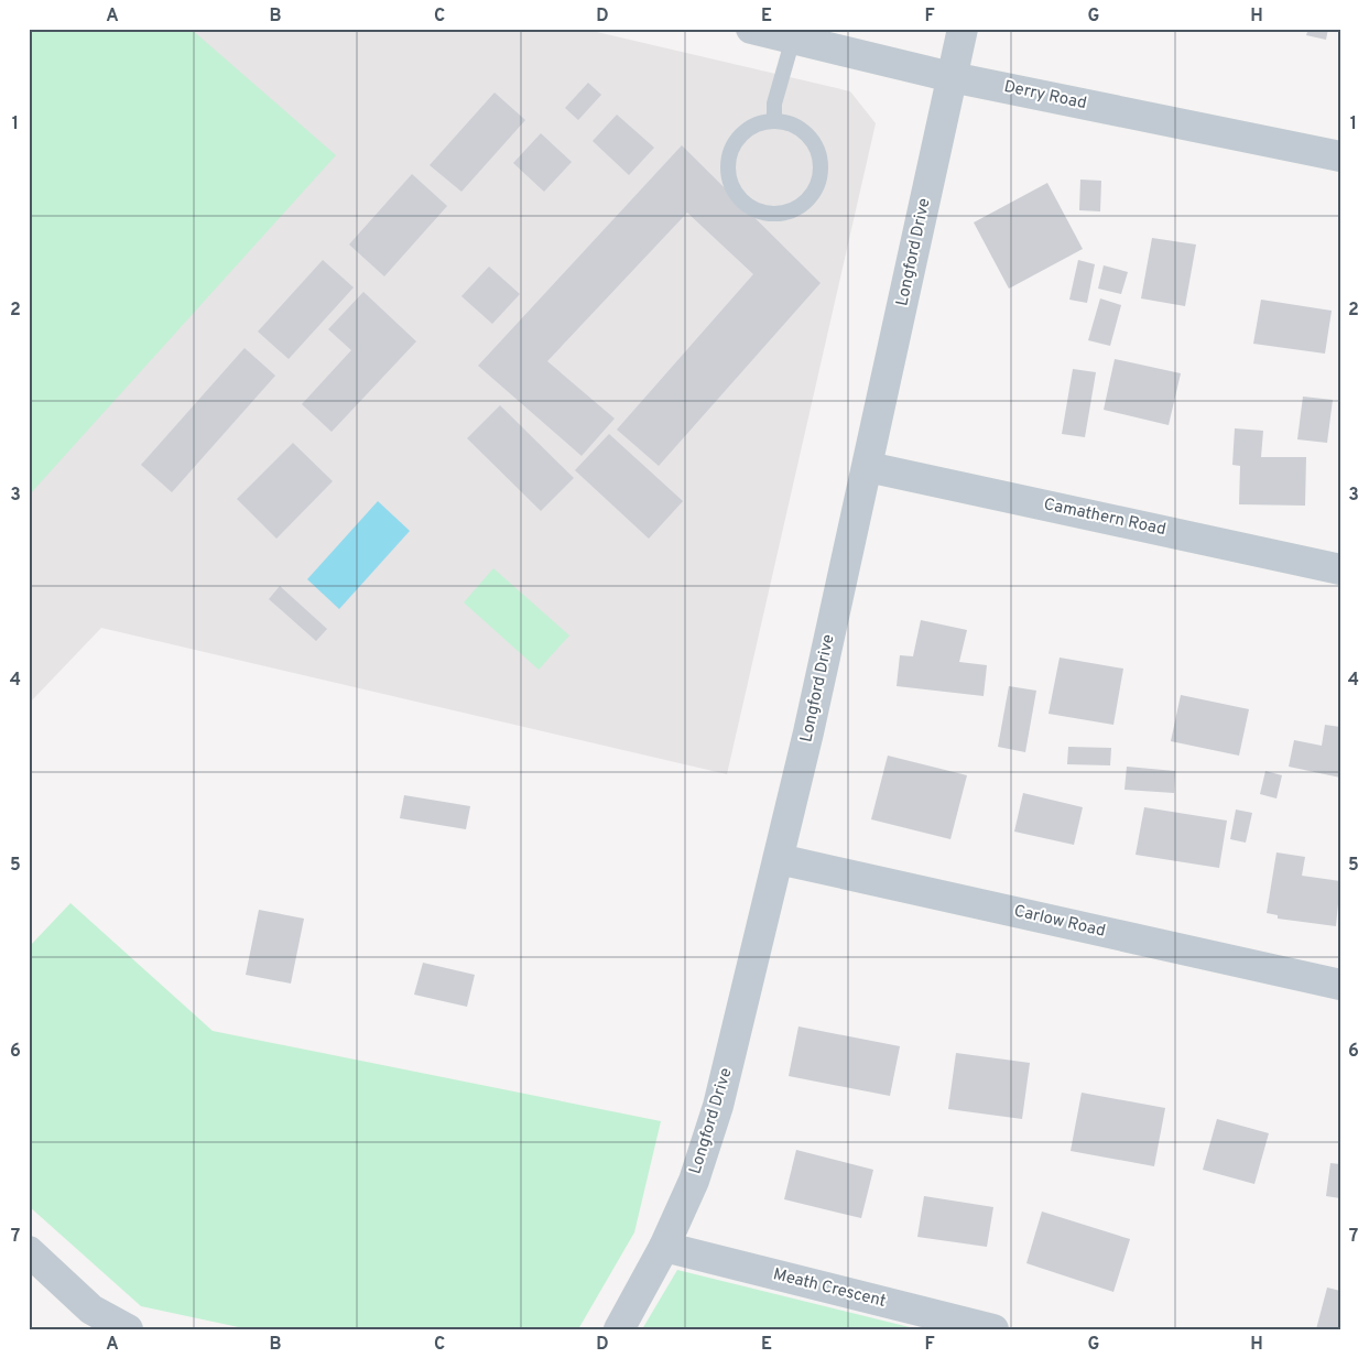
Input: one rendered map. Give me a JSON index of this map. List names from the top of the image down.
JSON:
{
  "streets": {
    "street": [
      "Derry Road",
      "Longford Drive",
      "Camathern Road",
      "Carlow Road",
      "Meath Crescent"
    ]
  },
  "crossings": [
    ["Derry Road", "Longford Drive"],
    ["Longford Drive", "Camathern Road"],
    ["Longford Drive", "Carlow Road"],
    ["Longford Drive", "Meath Crescent"]
  ],
  "grid": {
    "columns": [
      "A",
      "B",
      "C",
      "D",
      "E",
      "F",
      "G",
      "H"
    ],
    "rows": [
      "1",
      "2",
      "3",
      "4",
      "5",
      "6",
      "7"
    ]
  }
}
